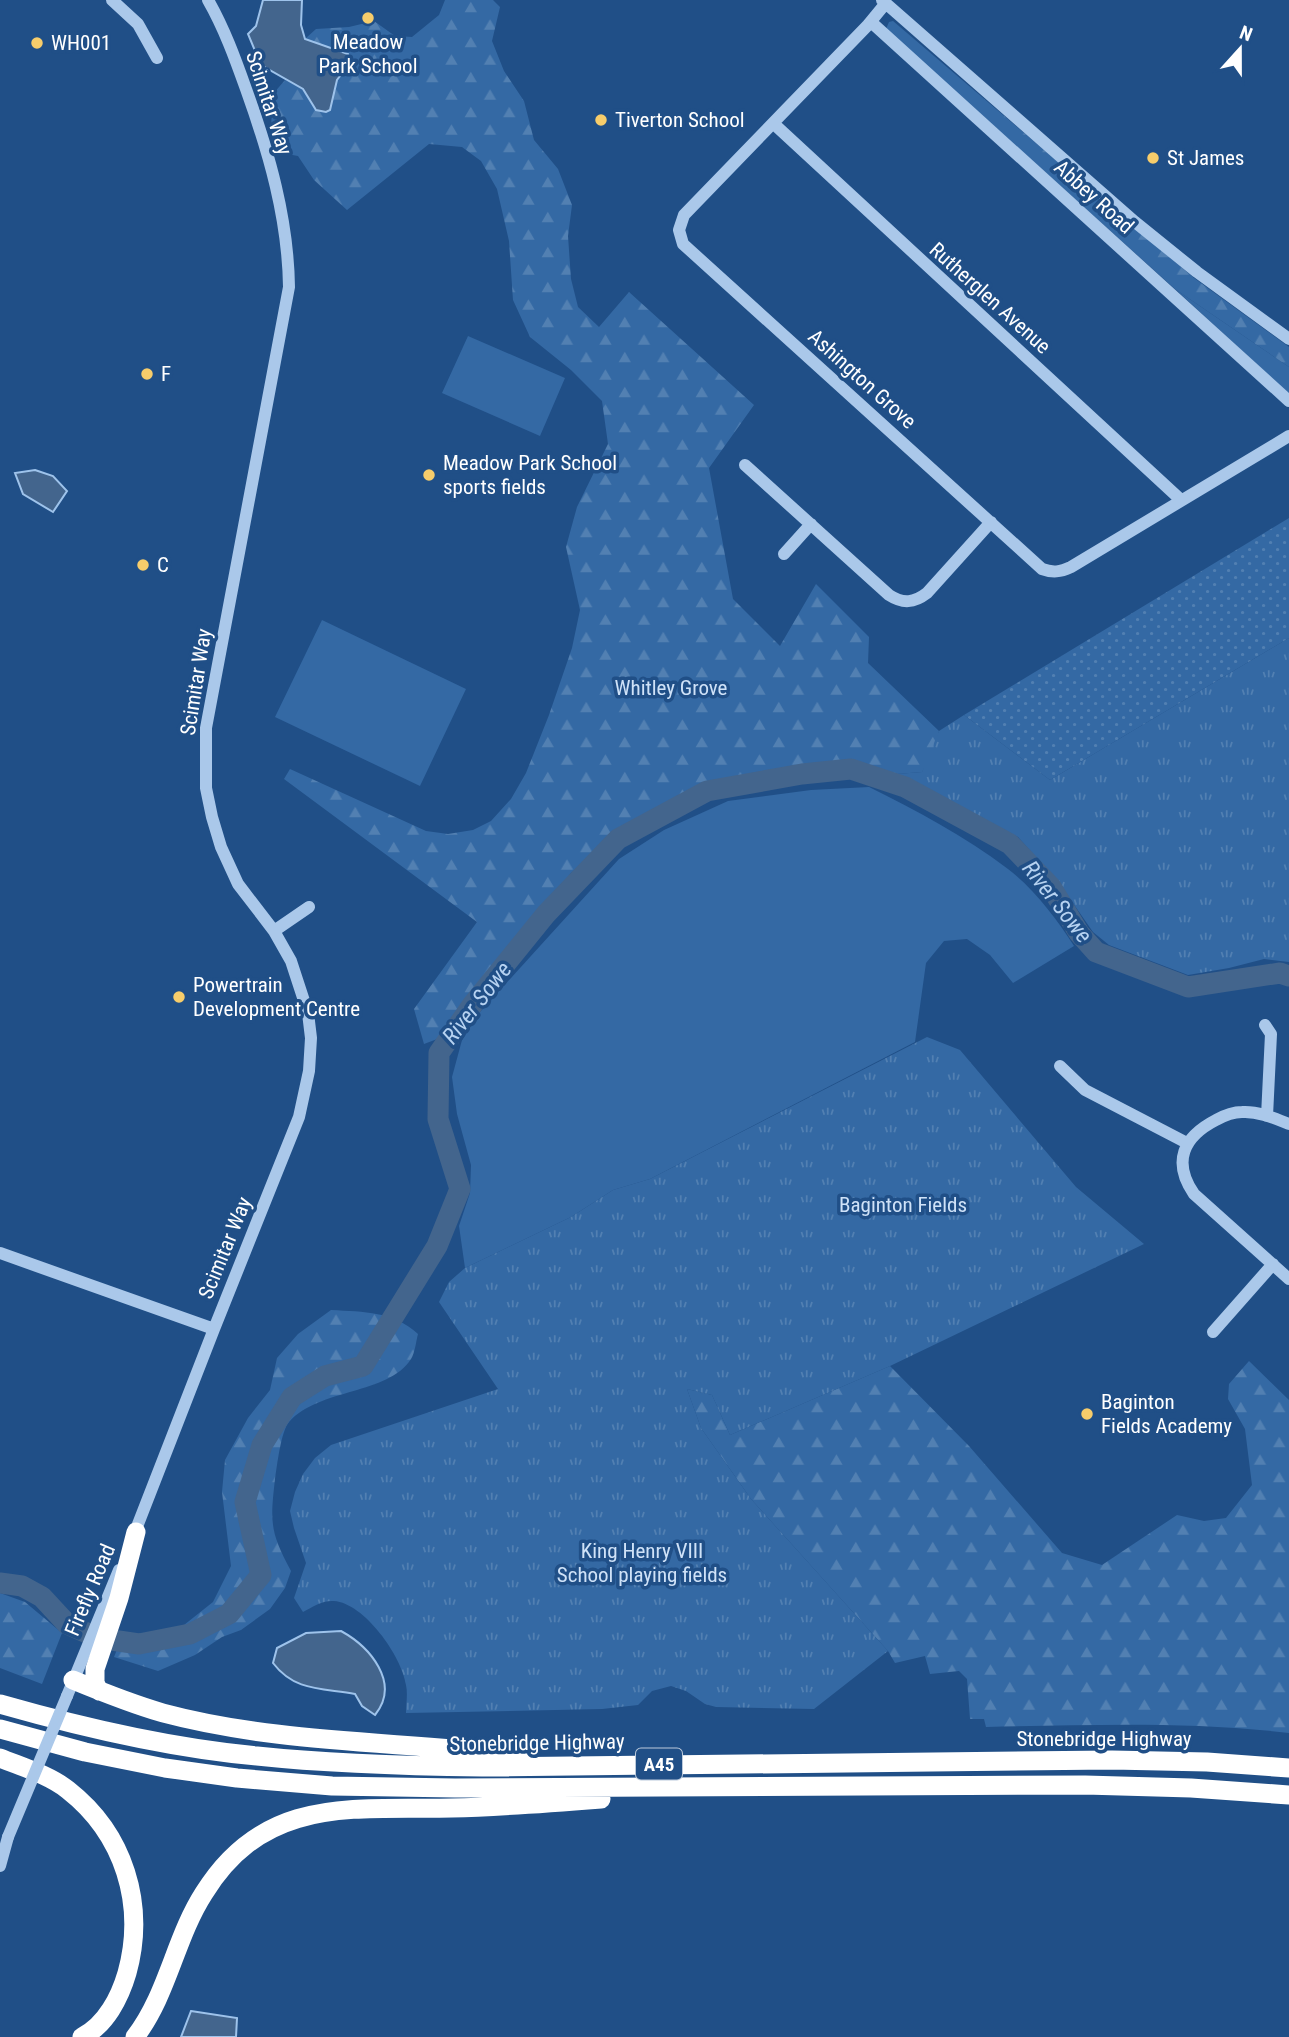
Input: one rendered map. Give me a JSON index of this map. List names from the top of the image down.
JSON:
{
  "streets": {
    "highway": ["Stonebridge Highway", "A45"],
    "street": [
      "Scimitar Way",
      "Abbey Road",
      "Rutherglen Avenue",
      "Ashington Grove",
      "Firefly Road"
    ]
  },
  "crossings": [
    ["Scimitar Way", "Firefly Road"],
    ["Abbey Road", "Ashington Grove"],
    ["Rutherglen Avenue", "Ashington Grove"]
  ],
  "water": ["River Sowe"],
  "parks": ["Whitley Grove", "Baginton Fields", "King Henry VIII School playing fields"],
  "places": [
    "Meadow Park School",
    "WH001",
    "Tiverton School",
    "St James",
    "F",
    "Meadow Park School sports fields",
    "C",
    "Powertrain Development Centre",
    "Baginton Fields Academy"
  ],
  "north": "top"
}
